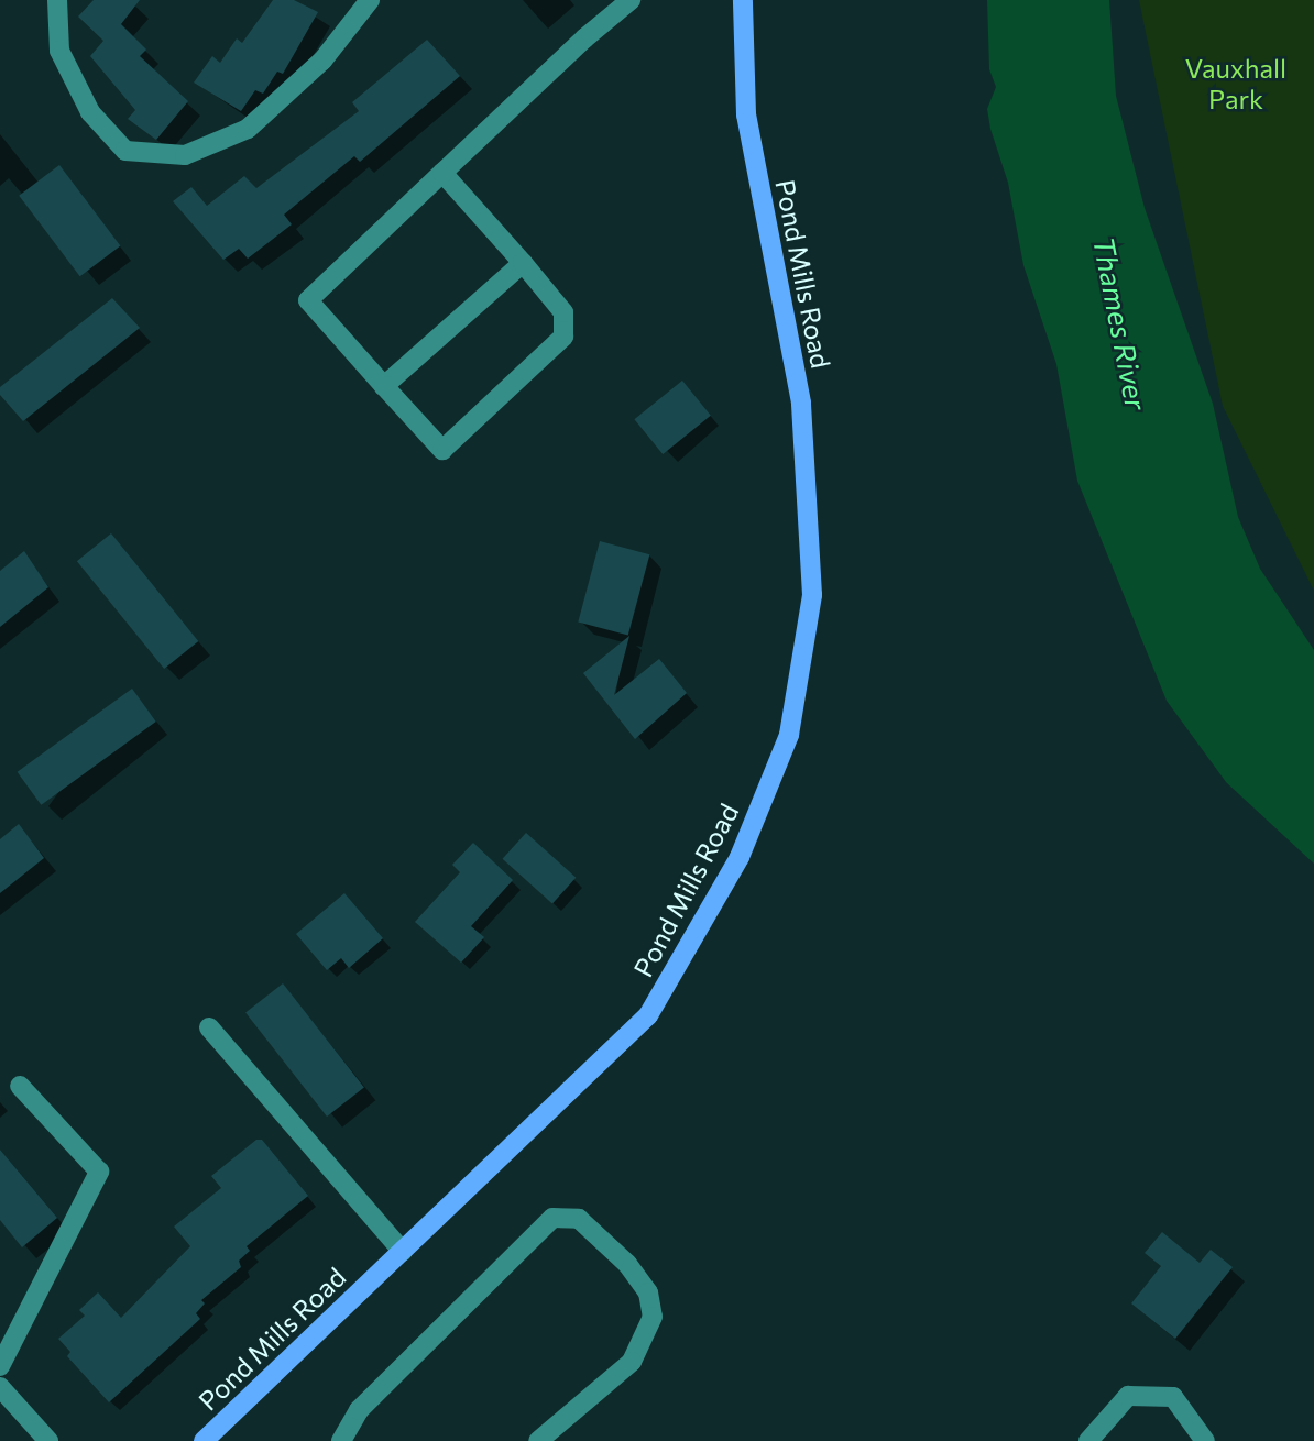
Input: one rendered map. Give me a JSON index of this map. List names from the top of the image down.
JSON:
{
  "streets": {
    "main road": ["Pond Mills Road"]
  },
  "water": ["Thames River"],
  "parks": ["Vauxhall Park"]
}
